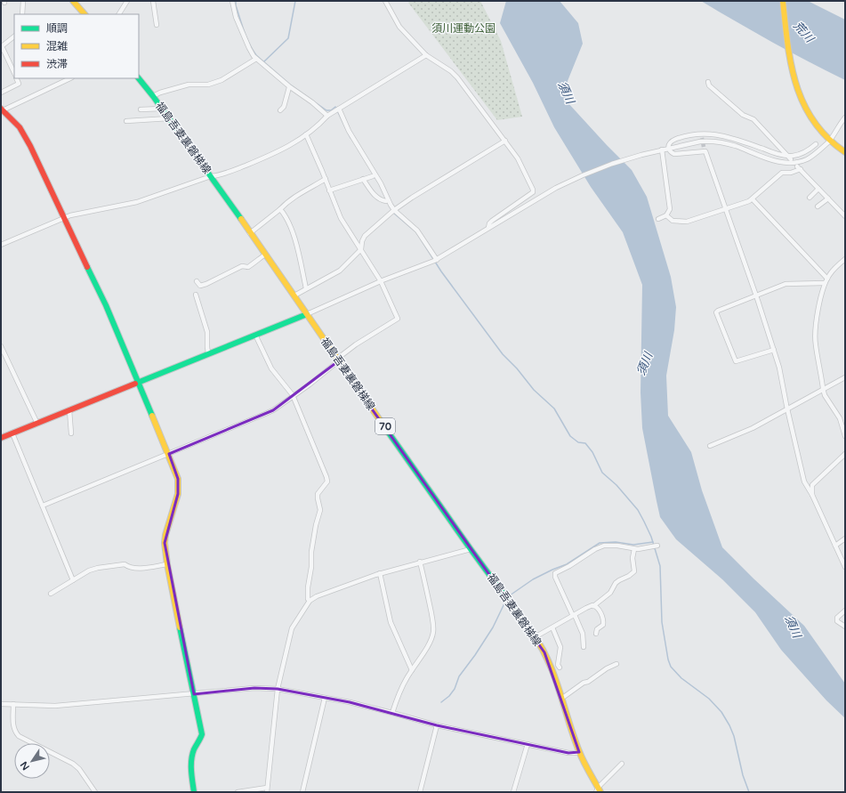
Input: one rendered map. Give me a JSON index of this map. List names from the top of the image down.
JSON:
{
  "streets": {
    "street": ["福島吾妻裏磐梯線", "70"]
  },
  "water": ["荒川", "須川"],
  "parks": ["須川運動公園"],
  "legend": ["順調", "混雑", "渋滞"],
  "north": "bottom left"
}
